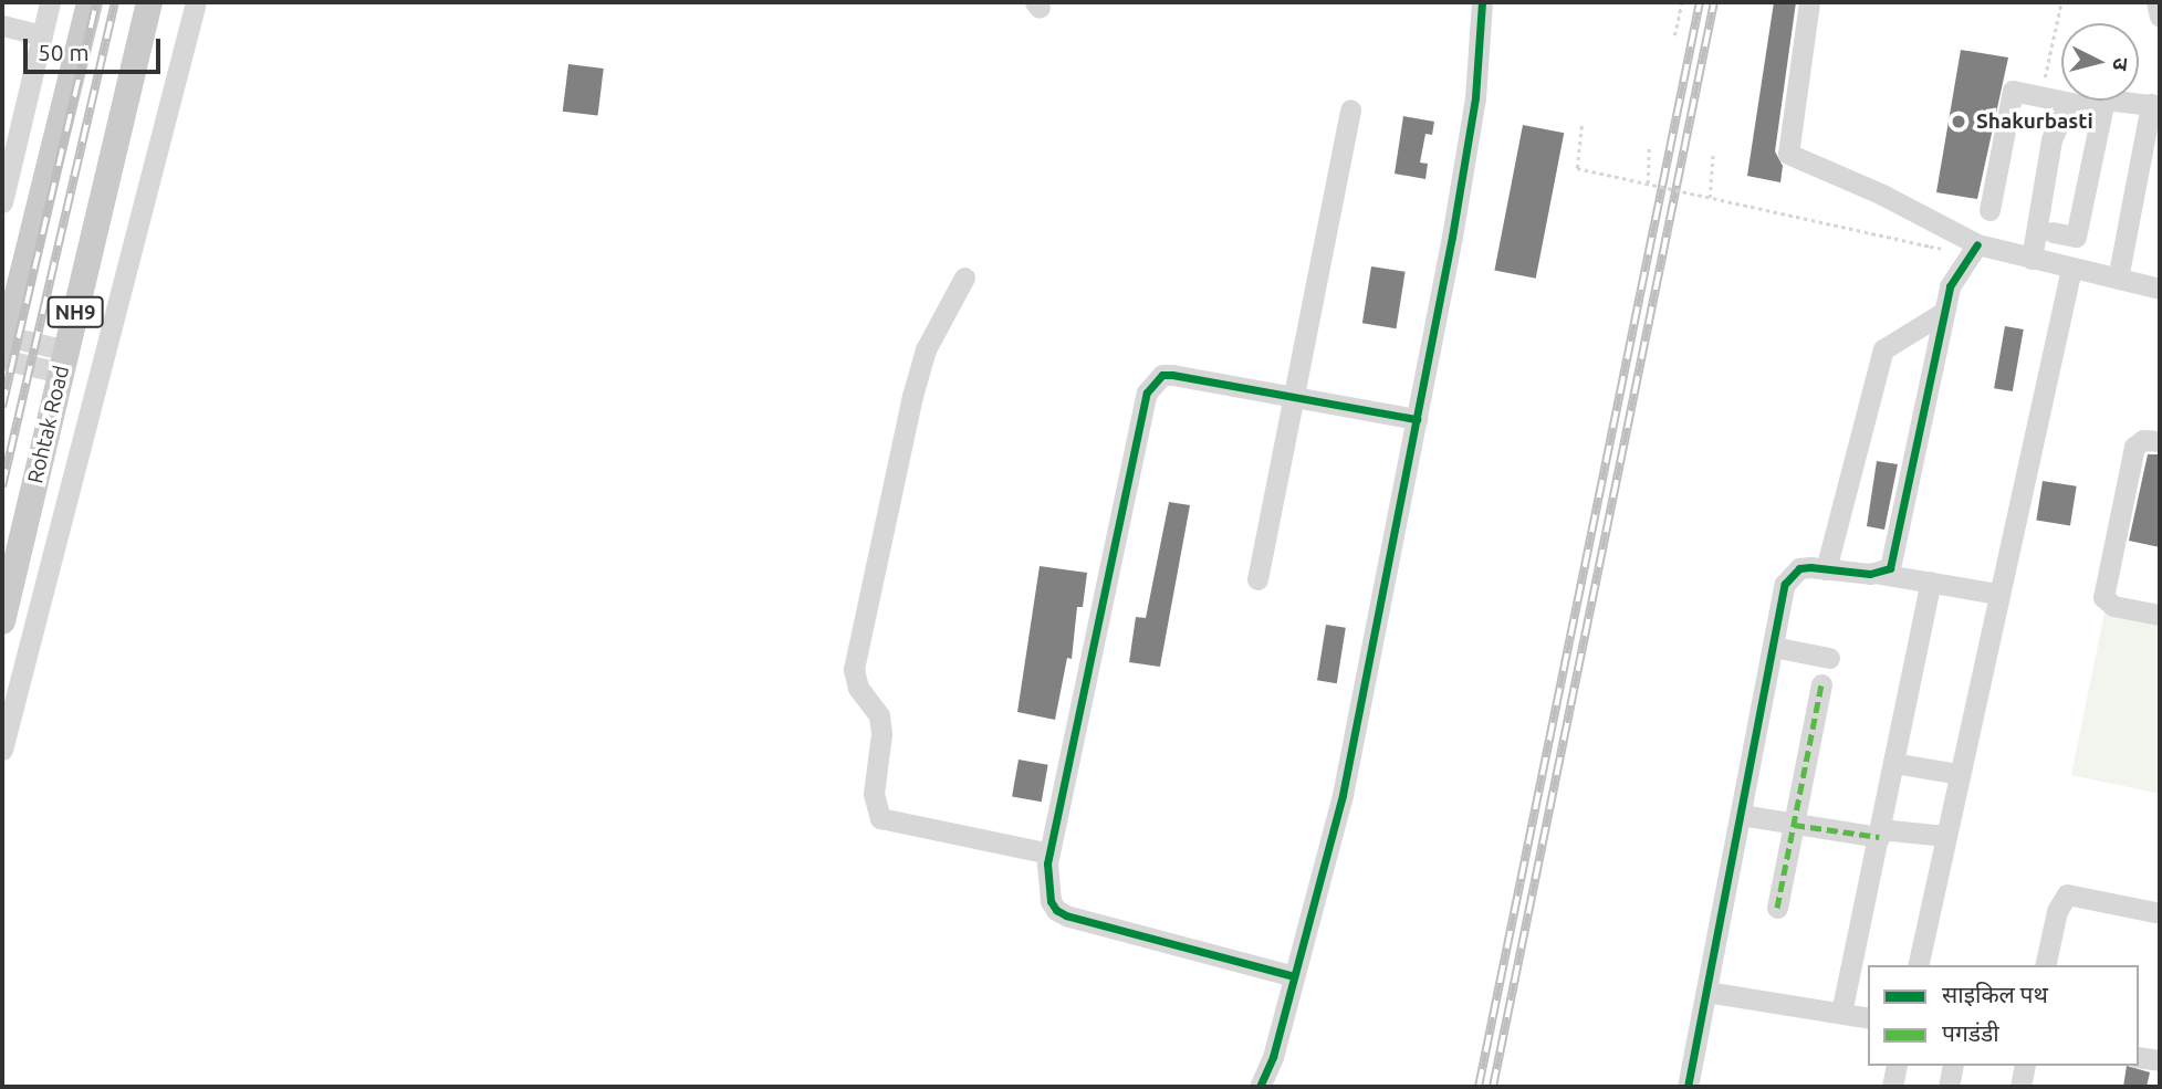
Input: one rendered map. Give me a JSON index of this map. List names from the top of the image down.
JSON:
{
  "streets": {
    "main road": ["NH9", "Rohtak Road"]
  },
  "places": ["Shakurbasti"],
  "legend": ["साइकिल पथ", "पगडंडी"],
  "scale_bar": "50 m",
  "north": "right"
}
